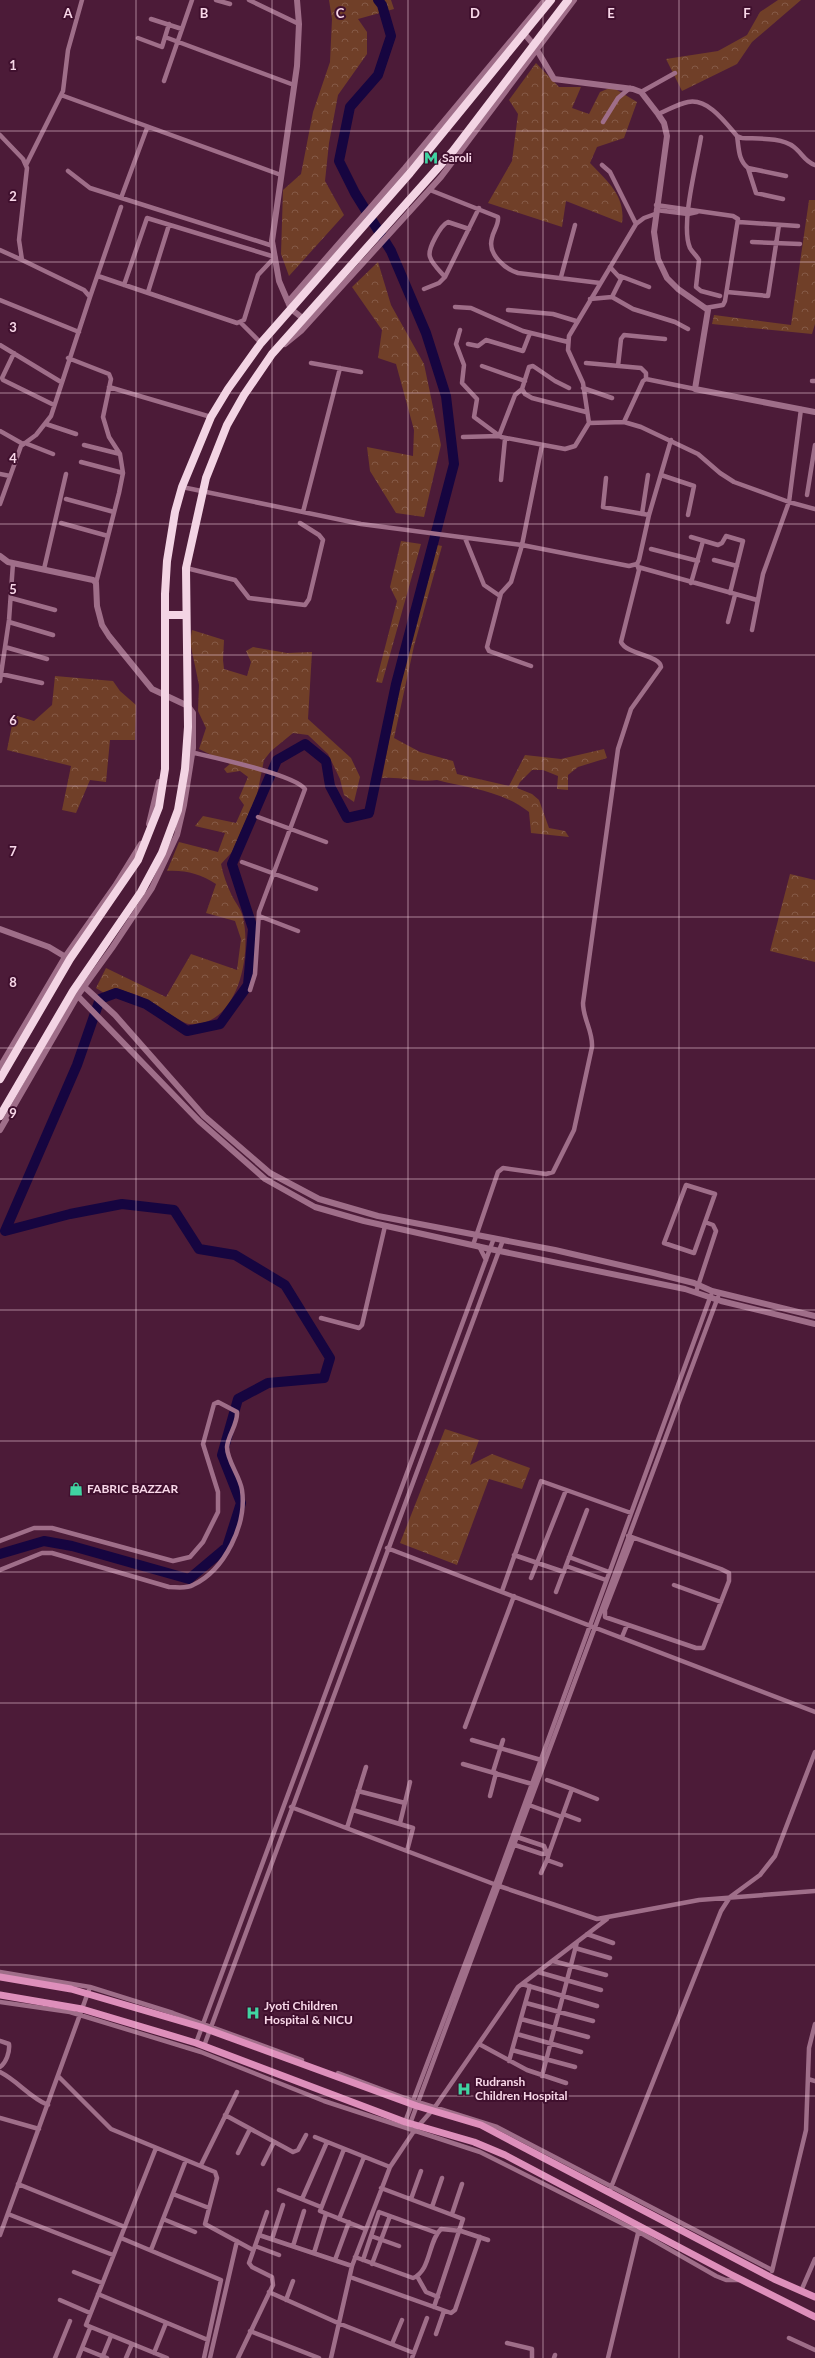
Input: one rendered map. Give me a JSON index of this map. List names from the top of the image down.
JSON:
{
  "places": {
    "metro station": ["Saroli"],
    "shop": ["FABRIC BAZZAR"],
    "hospital": ["Jyoti Children Hospital & NICU", "Rudransh Children Hospital"]
  },
  "grid": {
    "columns": [
      "A",
      "B",
      "C",
      "D",
      "E",
      "F"
    ],
    "rows": [
      "1",
      "2",
      "3",
      "4",
      "5",
      "6",
      "7",
      "8",
      "9"
    ]
  }
}
